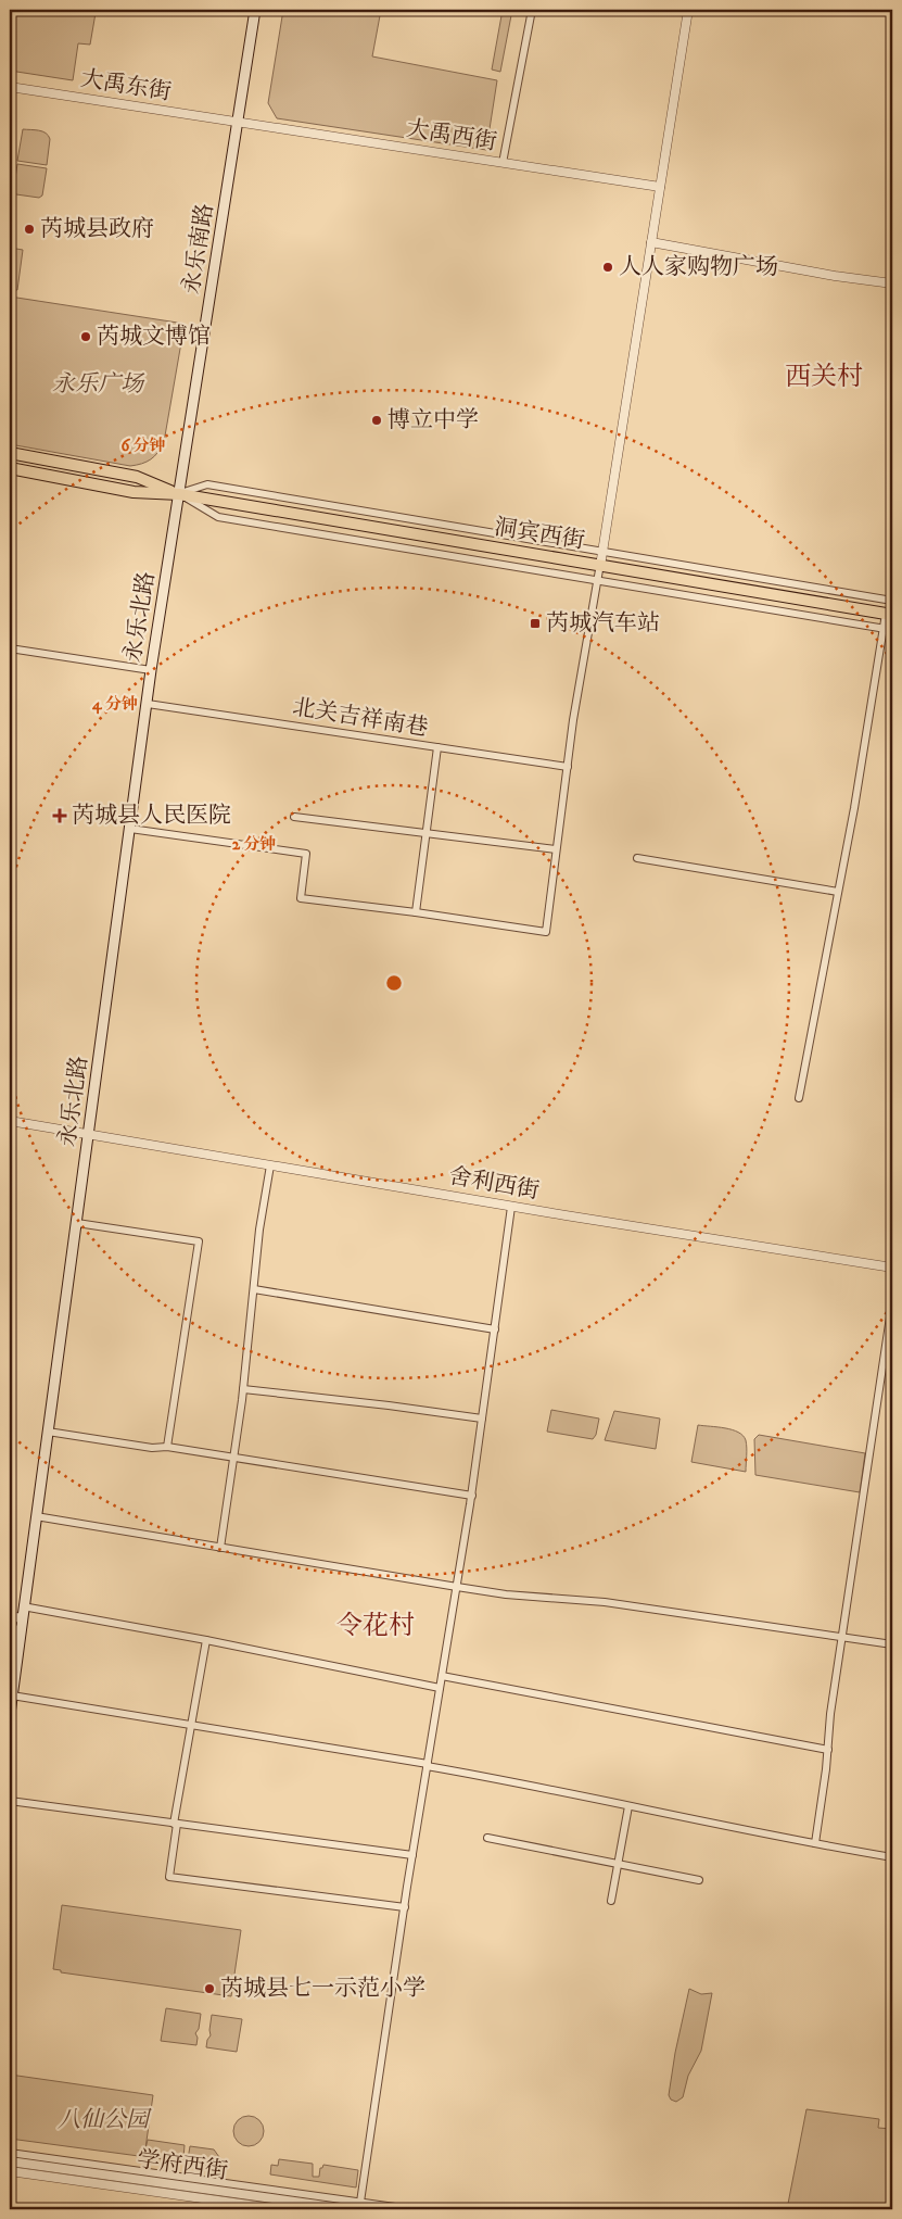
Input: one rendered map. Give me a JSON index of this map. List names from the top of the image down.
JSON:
{
  "streets": {
    "main road": ["永乐南路", "洞宾西街", "永乐北路"],
    "street": [
      "大禹东街",
      "大禹西街",
      "北关吉祥南巷",
      "舍利西街",
      "学府西街"
    ]
  },
  "crossings": [
    ["大禹东街", "大禹西街"],
    ["大禹东街", "永乐南路"],
    ["大禹西街", "永乐南路"],
    ["永乐南路", "洞宾西街"],
    ["永乐南路", "永乐北路"],
    ["洞宾西街", "永乐北路"],
    ["永乐北路", "北关吉祥南巷"],
    ["永乐北路", "舍利西街"]
  ],
  "districts": ["西关村", "令花村"],
  "parks": ["永乐广场", "八仙公园"],
  "places": {
    "other": [
      "芮城县政府",
      "人人家购物广场",
      "芮城文博馆",
      "博立中学",
      "芮城县七一示范小学"
    ],
    "transit": ["芮城汽车站"],
    "health": ["芮城县人民医院"]
  },
  "rings": ["6 分钟", "4 分钟", "2 分钟"]
}
